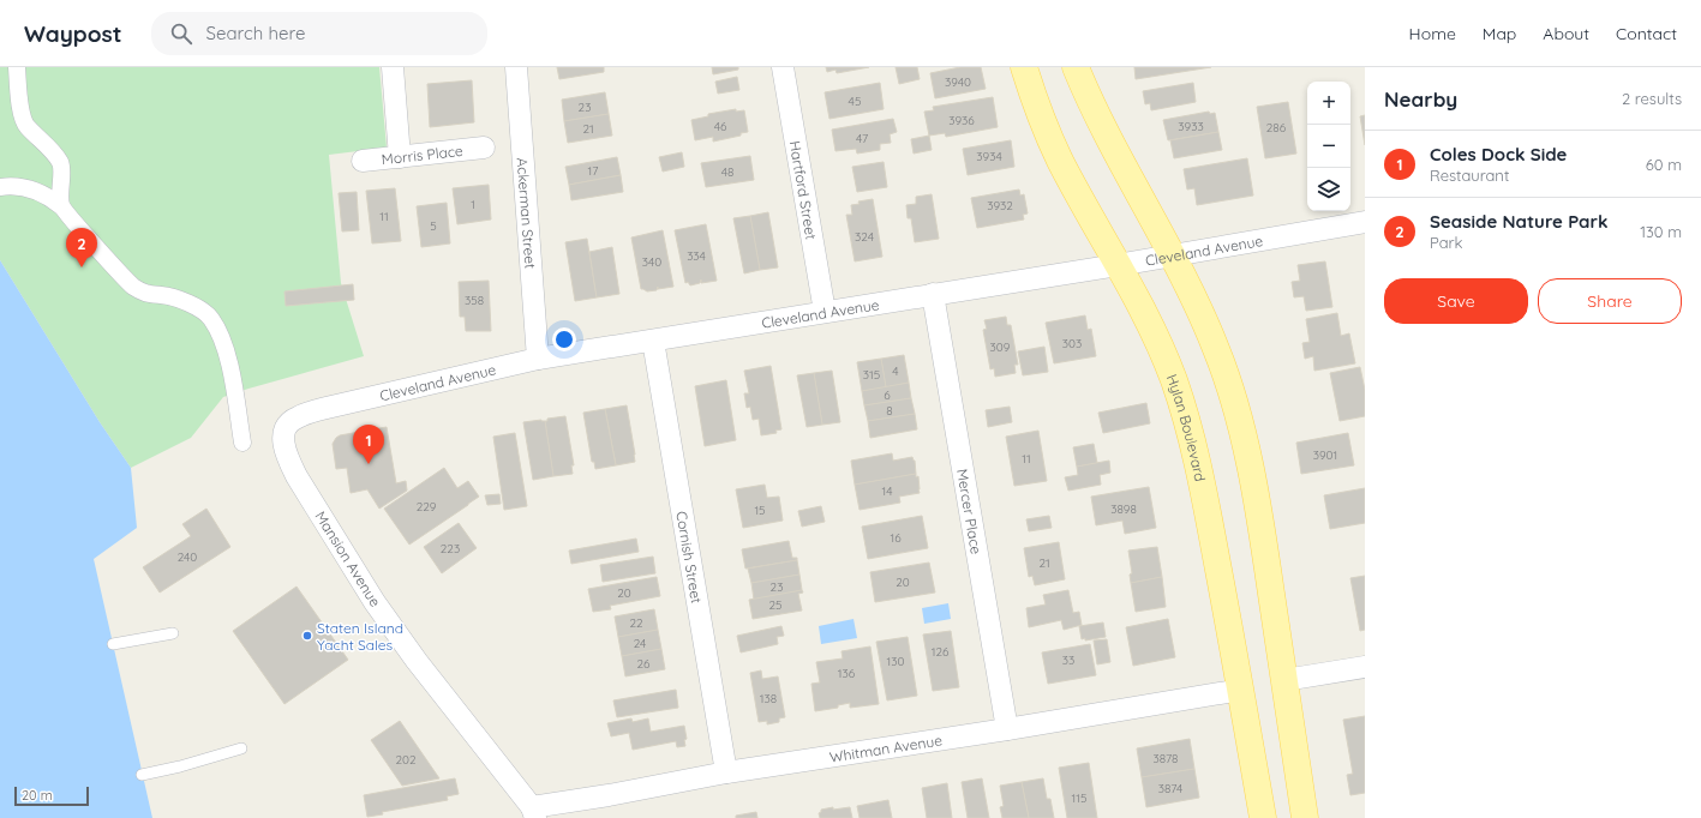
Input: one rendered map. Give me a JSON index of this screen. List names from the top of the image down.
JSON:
{
  "streets": {
    "main road": ["Hylan Boulevard"],
    "street": [
      "Morris Place",
      "Hartford Street",
      "Ackerman Street",
      "Cleveland Avenue",
      "Mercer Place",
      "Cornish Street",
      "Mansion Avenue",
      "Whitman Avenue"
    ]
  },
  "crossings": [
    ["Hartford Street", "Cleveland Avenue"],
    ["Ackerman Street", "Cleveland Avenue"],
    ["Cleveland Avenue", "Hylan Boulevard"],
    ["Cleveland Avenue", "Mercer Place"],
    ["Cleveland Avenue", "Cornish Street"],
    ["Cleveland Avenue", "Mansion Avenue"],
    ["Hylan Boulevard", "Whitman Avenue"],
    ["Mercer Place", "Whitman Avenue"],
    ["Cornish Street", "Whitman Avenue"],
    ["Mansion Avenue", "Whitman Avenue"]
  ],
  "places": ["Staten Island Yacht Sales"],
  "house_numbers": [
    "3940",
    "45",
    "23",
    "3936",
    "46",
    "3933",
    "286",
    "21",
    "47",
    "3934",
    "17",
    "48",
    "1",
    "3932",
    "11",
    "5",
    "324",
    "334",
    "340",
    "358",
    "303",
    "309",
    "4",
    "315",
    "6",
    "8",
    "3901",
    "11",
    "14",
    "229",
    "3898",
    "15",
    "16",
    "223",
    "240",
    "21",
    "20",
    "23",
    "20",
    "25",
    "22",
    "24",
    "126",
    "33",
    "130",
    "26",
    "136",
    "138",
    "3878",
    "202",
    "3874",
    "115"
  ],
  "scale_bar": "20 m",
  "page": {
    "header": "Waypost",
    "search": "Search here",
    "nav": [
      "Home",
      "Map",
      "About",
      "Contact"
    ],
    "heading": ["Nearby", "2 results"],
    "map_buttons": ["+", "−"],
    "list": [
      {
        "mark": "1",
        "name": "Coles Dock Side",
        "note": "Restaurant",
        "value": "60 m"
      },
      {
        "mark": "2",
        "name": "Seaside Nature Park",
        "note": "Park",
        "value": "130 m"
      }
    ],
    "pins": ["2", "1"],
    "buttons": ["Save", "Share"],
    "scale": "20 m"
  }
}
